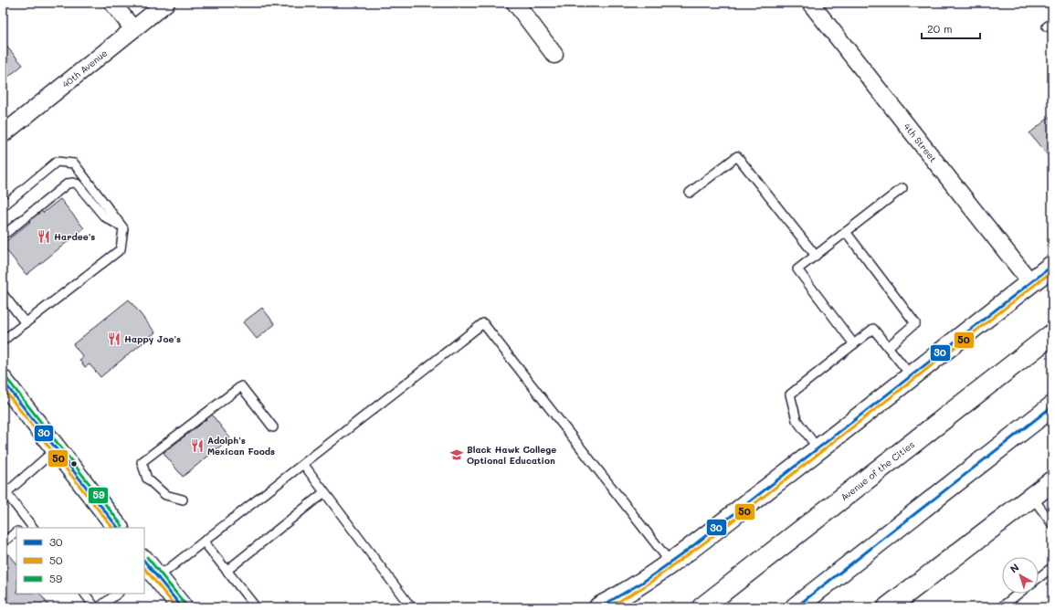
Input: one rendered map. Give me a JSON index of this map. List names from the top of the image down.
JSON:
{
  "streets": {
    "street": ["40th Avenue", "4th Street", "Avenue of the Cities"]
  },
  "places": {
    "restaurant": ["Hardee's", "Happy Joe's", "Adolph's Mexican Foods"],
    "school or university": ["Black Hawk College Optional Education"]
  },
  "lines": ["transit line 30", "transit line 50", "transit line 59"],
  "legend": ["30", "50", "59"],
  "scale_bar": "20 m",
  "north": "top left"
}
